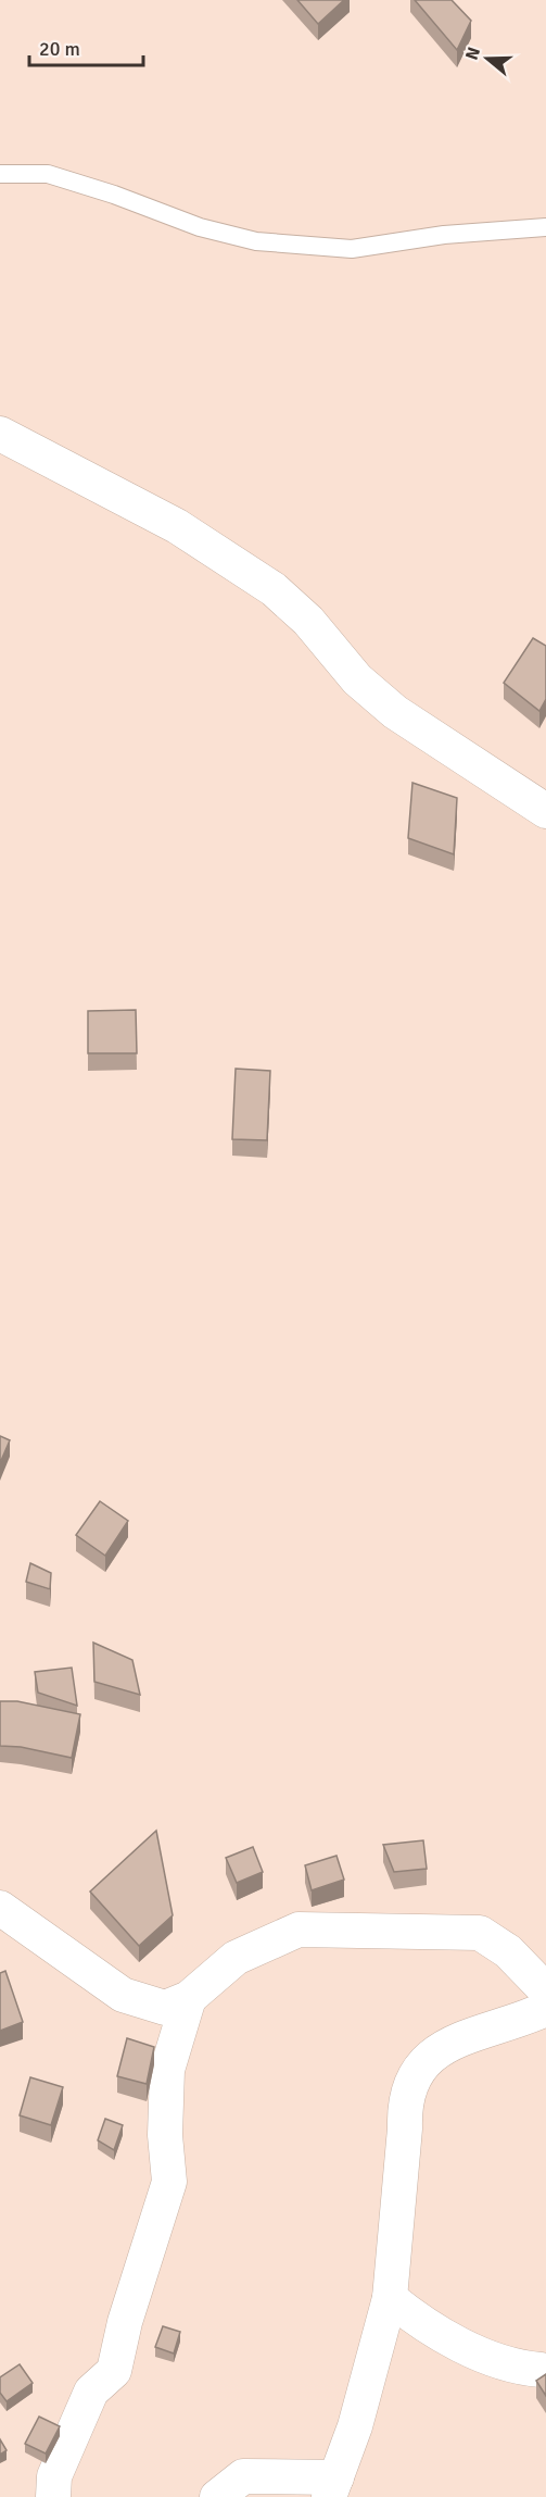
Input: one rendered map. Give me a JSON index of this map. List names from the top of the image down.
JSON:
{
  "scale_bar": "20 m",
  "north": "left"
}
